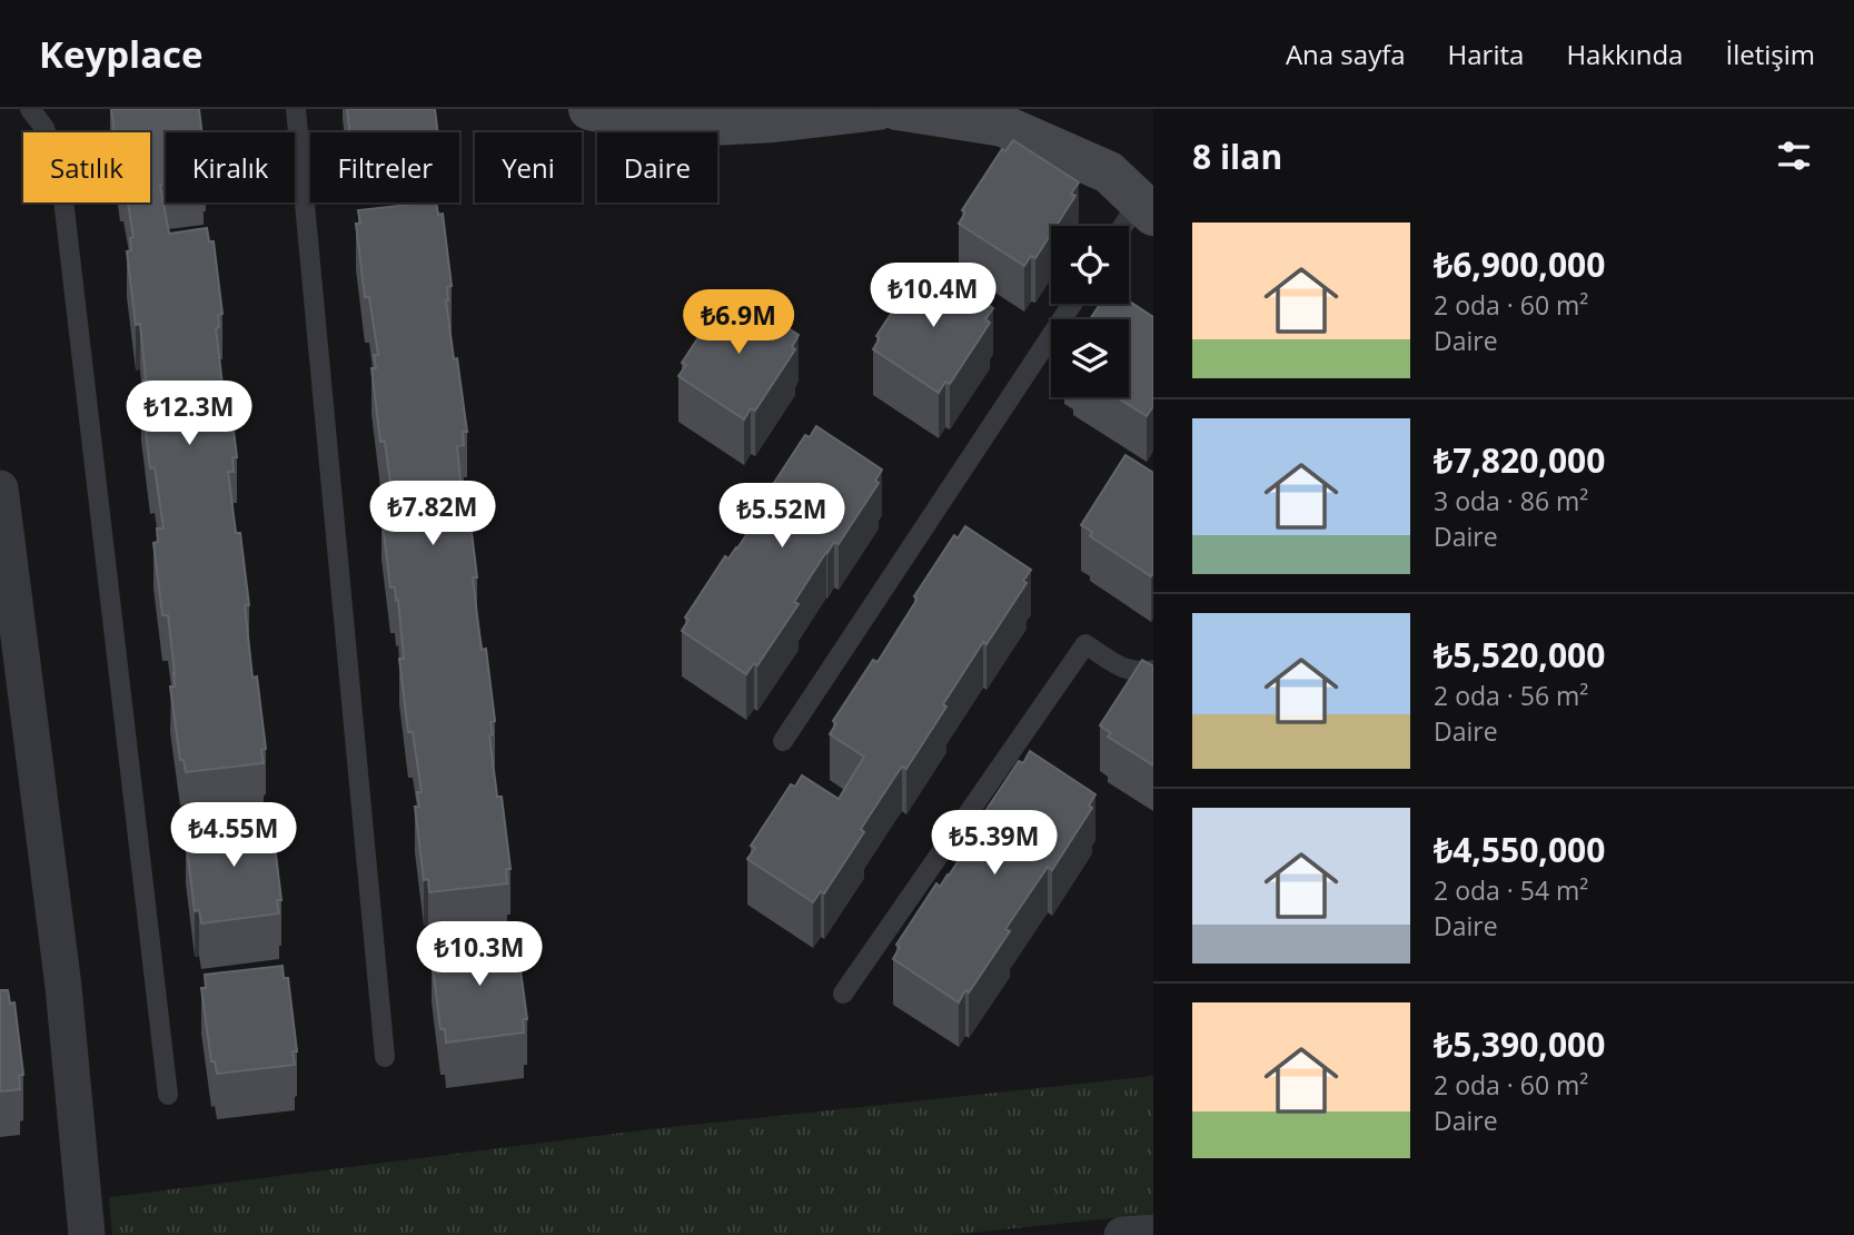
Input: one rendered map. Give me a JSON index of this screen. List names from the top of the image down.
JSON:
{
  "page": {
    "header": "Keyplace",
    "nav": [
      "Ana sayfa",
      "Harita",
      "Hakkında",
      "İletişim"
    ],
    "heading": "8 ilan",
    "chip": [
      "Satılık",
      "Kiralık",
      "Filtreler",
      "Yeni",
      "Daire"
    ],
    "list": [
      {
        "name": "₺6,900,000",
        "note": "2 oda · 60 m² · Daire"
      },
      {
        "name": "₺7,820,000",
        "note": "3 oda · 86 m² · Daire"
      },
      {
        "name": "₺5,520,000",
        "note": "2 oda · 56 m² · Daire"
      },
      {
        "name": "₺4,550,000",
        "note": "2 oda · 54 m² · Daire"
      },
      {
        "name": "₺5,390,000",
        "note": "2 oda · 60 m² · Daire"
      }
    ],
    "price": [
      "₺10.4M",
      "₺6.9M",
      "₺12.3M",
      "₺7.82M",
      "₺5.52M",
      "₺4.55M",
      "₺5.39M",
      "₺10.3M"
    ]
  }
}
